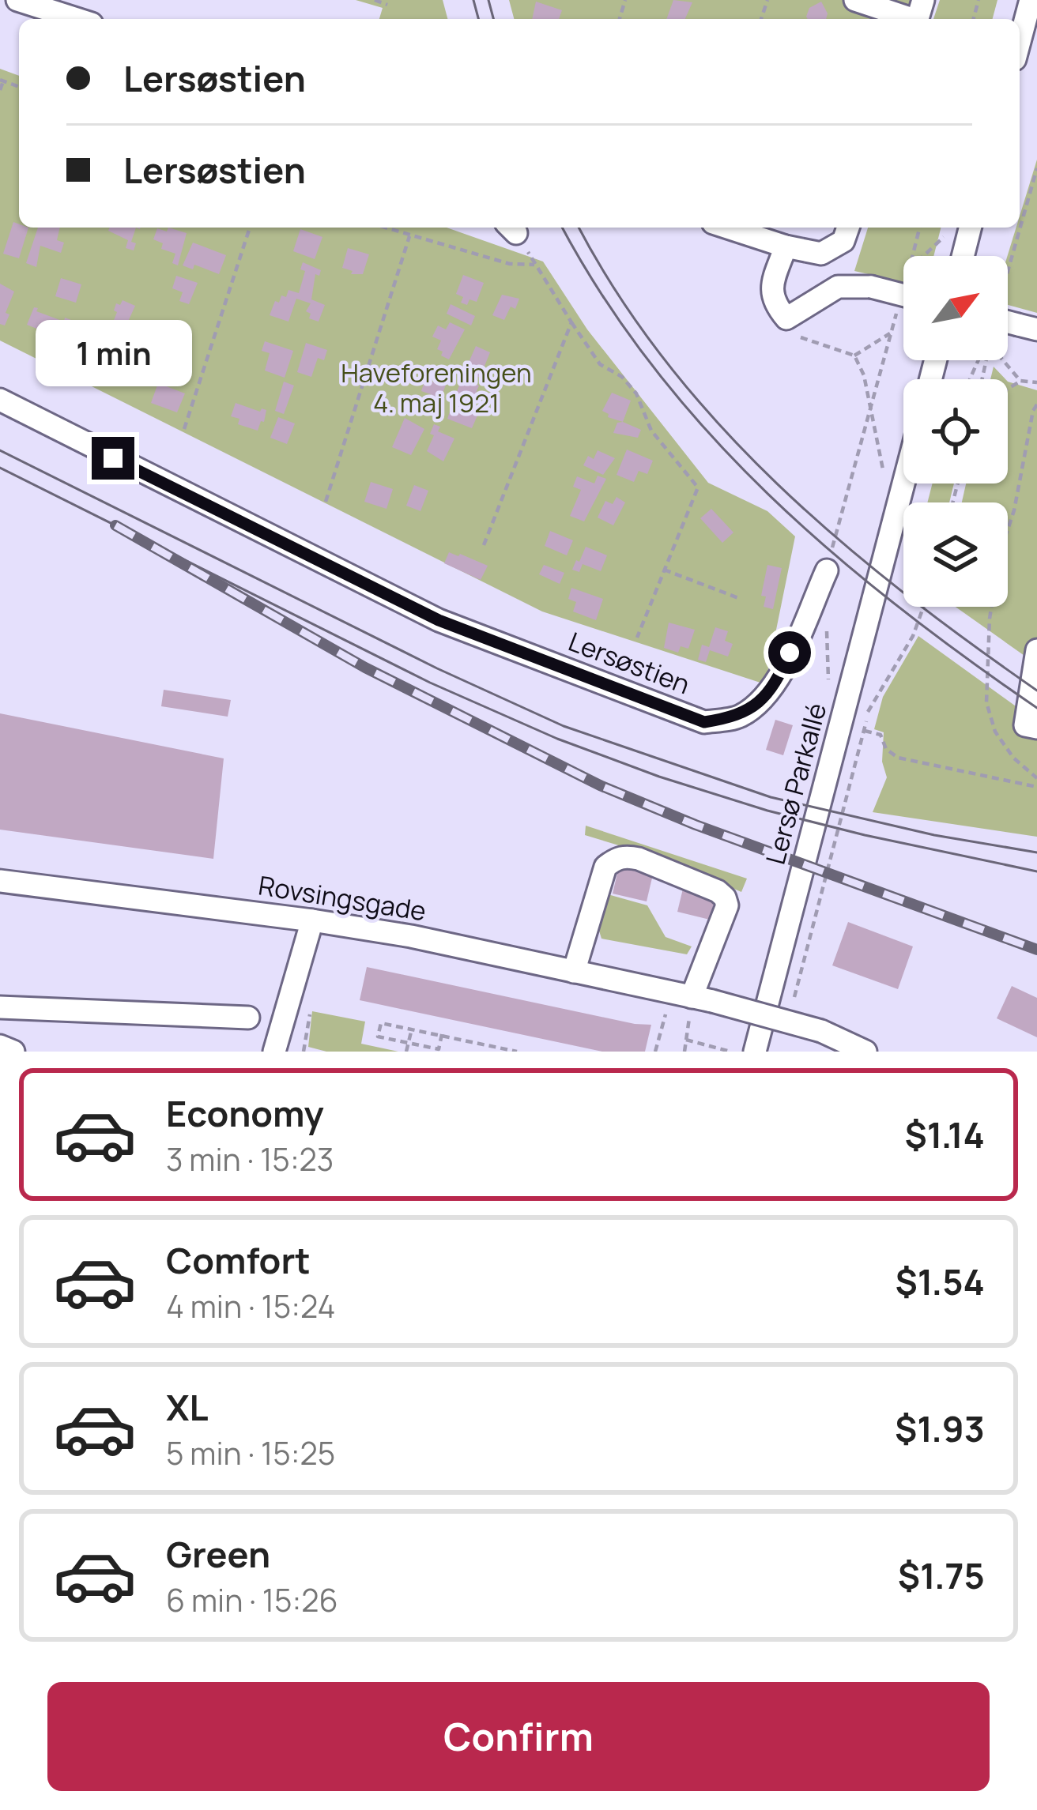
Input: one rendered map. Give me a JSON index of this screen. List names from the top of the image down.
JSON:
{
  "streets": {
    "street": ["Lersøstien", "Lersø Parkallé", "Rovsingsgade"]
  },
  "parks": ["Haveforeningen 4. maj 1921"],
  "north": "top right",
  "page": {
    "banner": ["Lersøstien", "Lersøstien"],
    "bubble": "1 min",
    "list": [
      {
        "name": "Economy",
        "note": "3 min · 15:23",
        "value": "$1.14"
      },
      {
        "name": "Comfort",
        "note": "4 min · 15:24",
        "value": "$1.54"
      },
      {
        "name": "XL",
        "note": "5 min · 15:25",
        "value": "$1.93"
      },
      {
        "name": "Green",
        "note": "6 min · 15:26",
        "value": "$1.75"
      }
    ],
    "buttons": "Confirm"
  }
}
